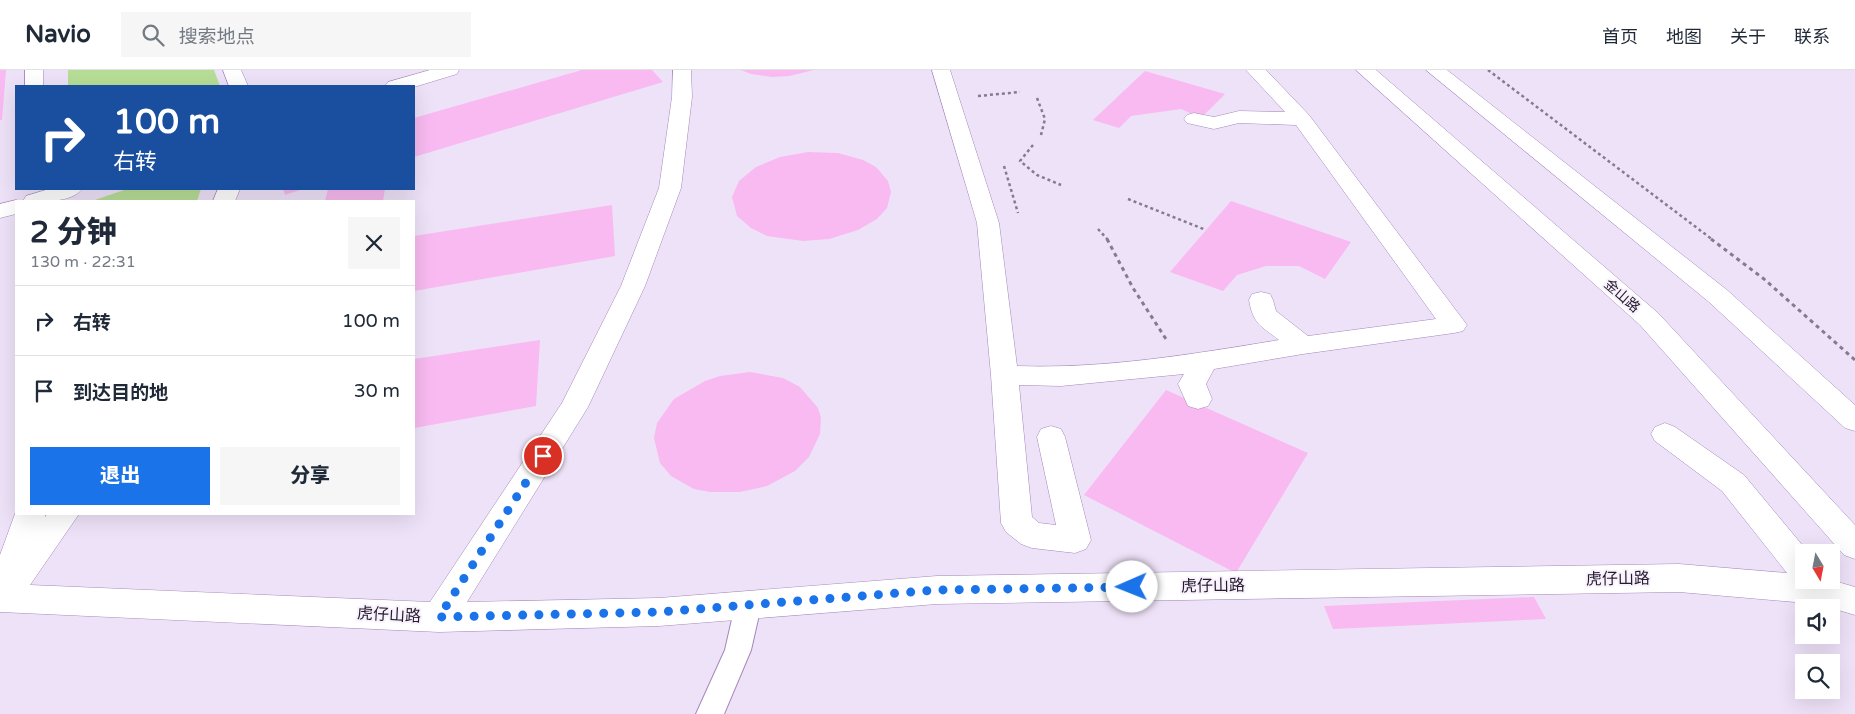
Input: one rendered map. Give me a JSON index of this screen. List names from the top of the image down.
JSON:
{
  "streets": {
    "street": ["金山路", "虎仔山路"]
  },
  "north": "bottom",
  "page": {
    "header": "Navio",
    "search": "搜索地点",
    "nav": [
      "首页",
      "地图",
      "关于",
      "联系"
    ],
    "turn": ["100 m", "右转"],
    "heading": ["2 分钟", "130 m · 22:31"],
    "list": [
      {
        "name": "右转",
        "value": "100 m"
      },
      {
        "name": "到达目的地",
        "value": "30 m"
      }
    ],
    "buttons": ["退出", "分享"]
  }
}
